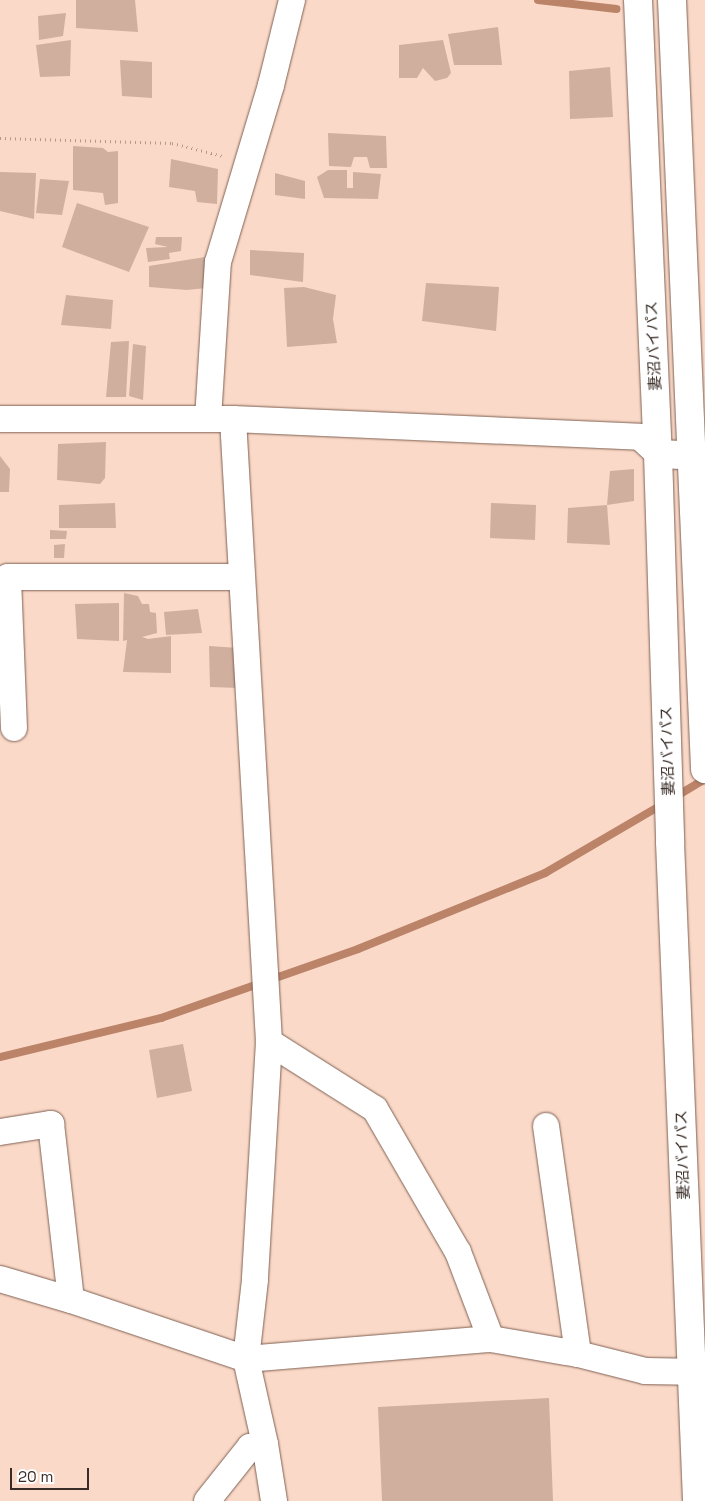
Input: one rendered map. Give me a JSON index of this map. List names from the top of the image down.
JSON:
{
  "streets": {
    "main road": ["妻沼バイパス"]
  },
  "scale_bar": "20 m"
}
